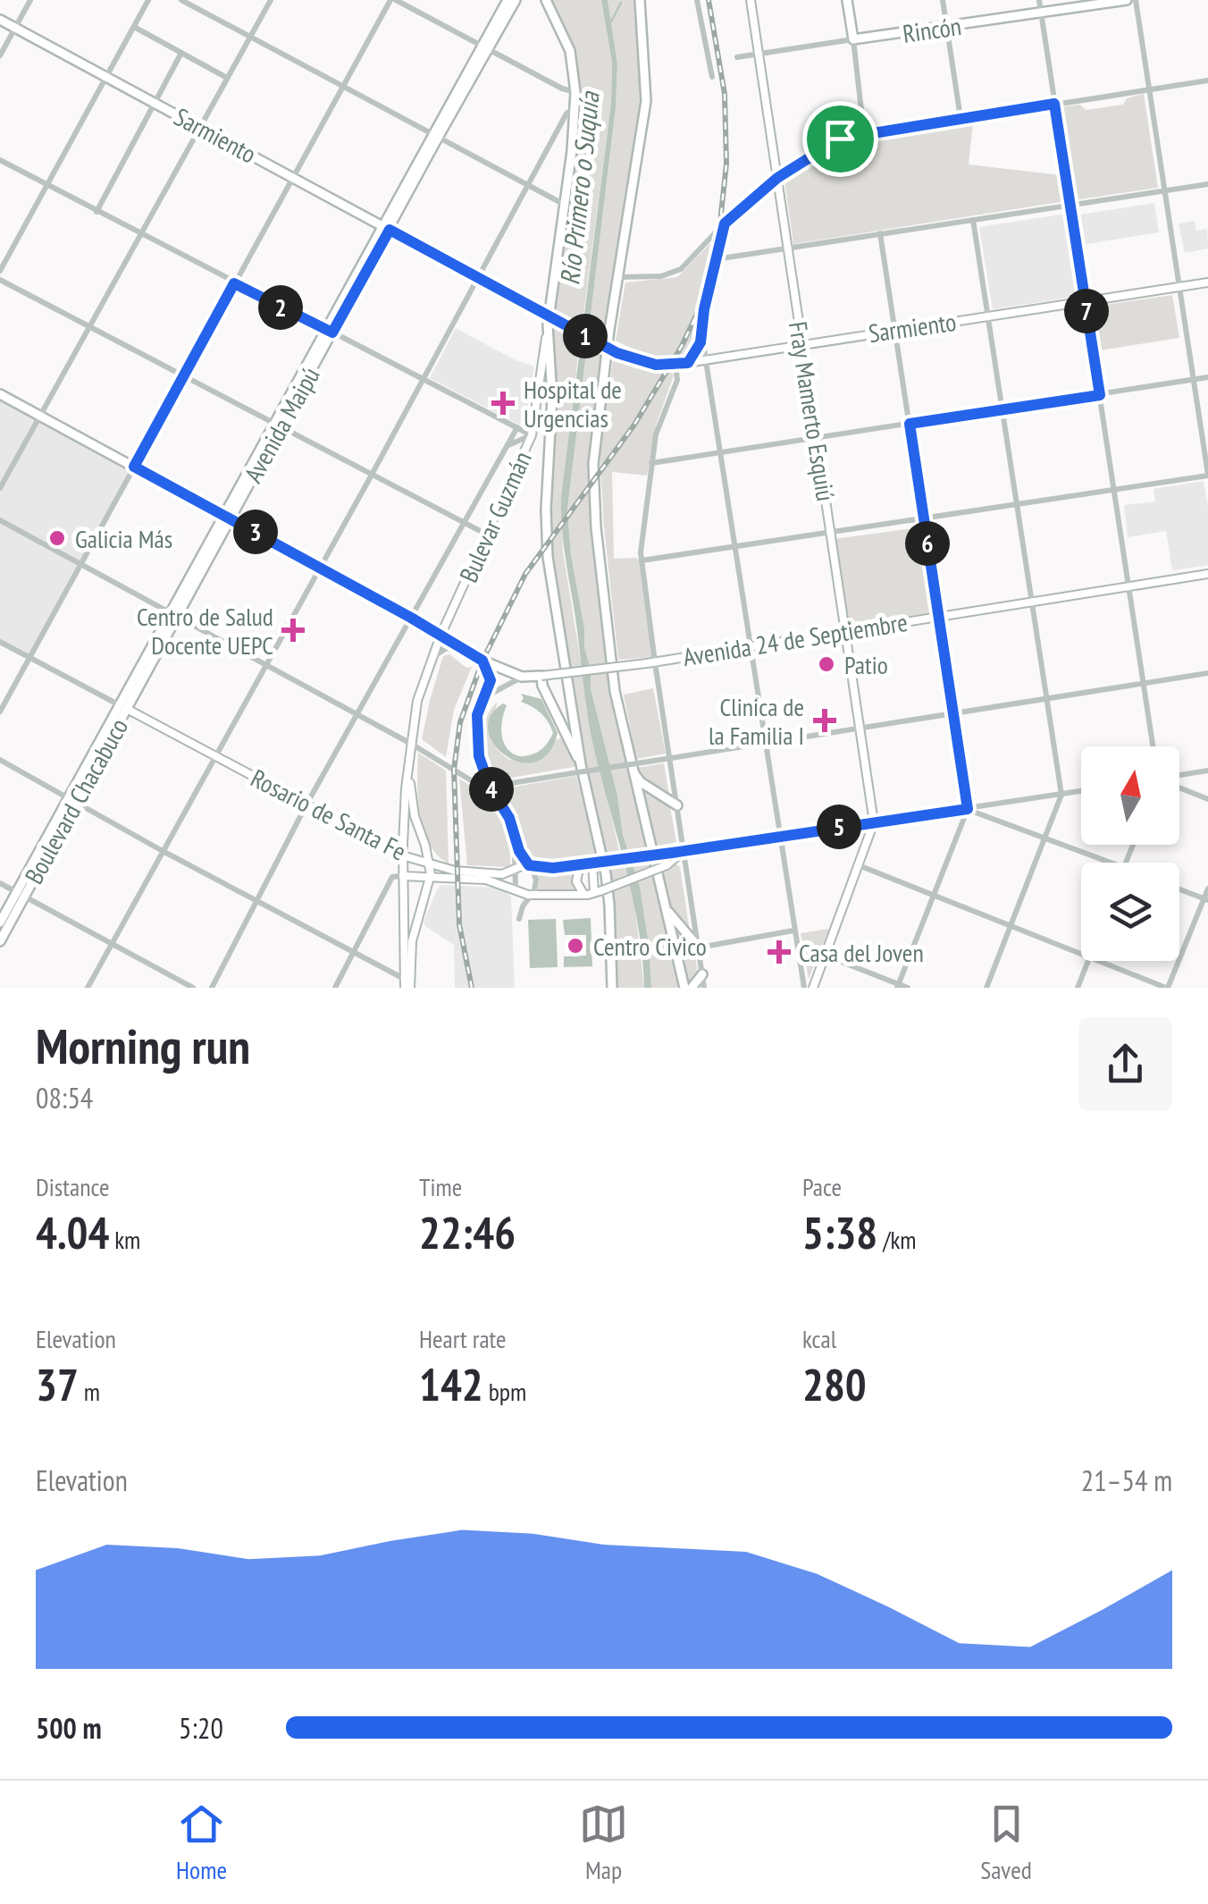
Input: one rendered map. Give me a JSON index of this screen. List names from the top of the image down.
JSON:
{
  "streets": {
    "main road": [
      "Rincón",
      "Sarmiento",
      "Fray Mamerto Esquiú",
      "Avenida Maipú",
      "Bulevar Guzmán",
      "Avenida 24 de Septiembre",
      "Boulevard Chacabuco",
      "Rosario de Santa Fe"
    ]
  },
  "crossings": [
    ["Rincón", "Fray Mamerto Esquiú"],
    ["Sarmiento", "Fray Mamerto Esquiú"],
    ["Sarmiento", "Avenida Maipú"],
    ["Sarmiento", "Bulevar Guzmán"],
    ["Fray Mamerto Esquiú", "Avenida 24 de Septiembre"],
    ["Fray Mamerto Esquiú", "Rosario de Santa Fe"],
    ["Avenida Maipú", "Boulevard Chacabuco"],
    ["Avenida Maipú", "Rosario de Santa Fe"],
    ["Bulevar Guzmán", "Rosario de Santa Fe"],
    ["Boulevard Chacabuco", "Rosario de Santa Fe"]
  ],
  "water": ["Río Primero o Suquía"],
  "places": {
    "health": [
      "Hospital de Urgencias",
      "Centro de Salud Docente UEPC",
      "Clinica de la Familia I",
      "Casa del Joven"
    ],
    "other": ["Galicia Más", "Patio", "Centro Civico"]
  },
  "north": "top",
  "page": {
    "pins": [
      "2",
      "7",
      "1",
      "3",
      "6",
      "4",
      "5"
    ],
    "heading": ["Morning run", "08:54"],
    "stats": [
      ["Distance", "4.04 km"],
      ["Time", "22:46"],
      ["Pace", "5:38 /km"],
      ["Elevation", "37 m"],
      ["Heart rate", "142 bpm"],
      ["kcal", "280"]
    ],
    "chart": ["Elevation", "21–54 m"],
    "list": [
      {
        "name": "500 m",
        "note": "5:20"
      }
    ],
    "tabs": ["Home", "Map", "Saved"]
  }
}
